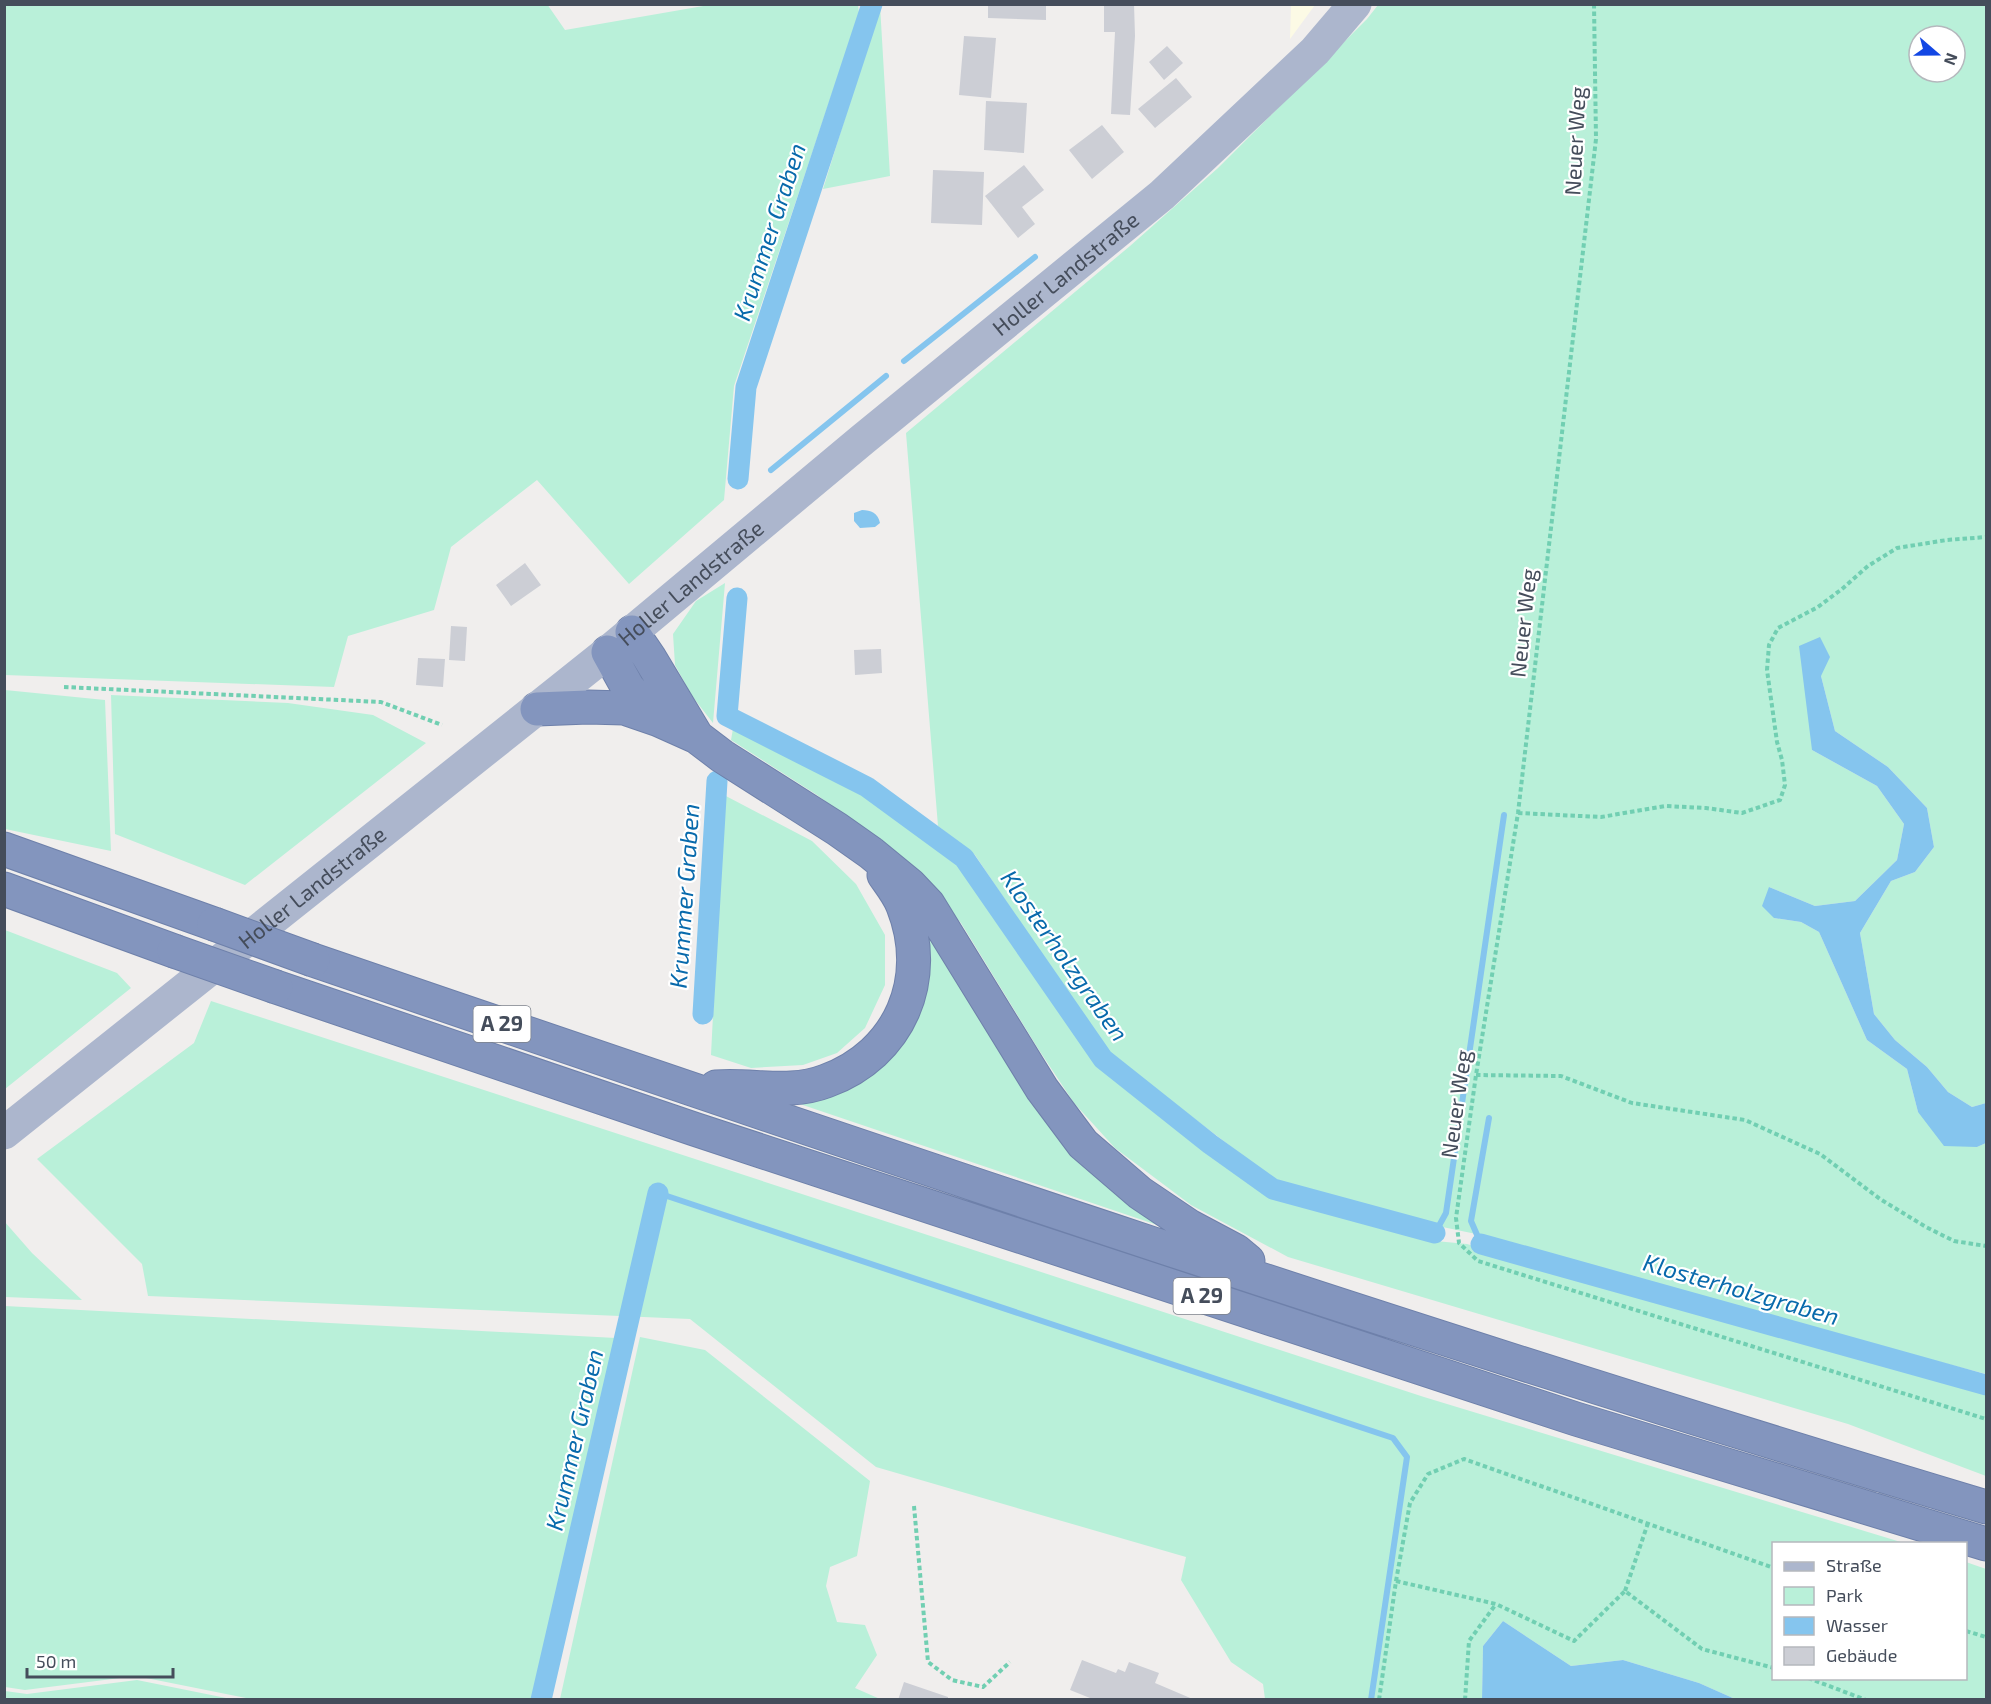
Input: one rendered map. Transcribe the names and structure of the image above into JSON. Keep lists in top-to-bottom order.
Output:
{
  "streets": {
    "highway": ["A 29"],
    "main road": ["Holler Landstraße"],
    "path": ["Neuer Weg"]
  },
  "water": ["Krummer Graben", "Klosterholzgraben"],
  "legend": [
    "Straße",
    "Park",
    "Wasser",
    "Gebäude"
  ],
  "scale_bar": "50 m",
  "north": "right"
}
